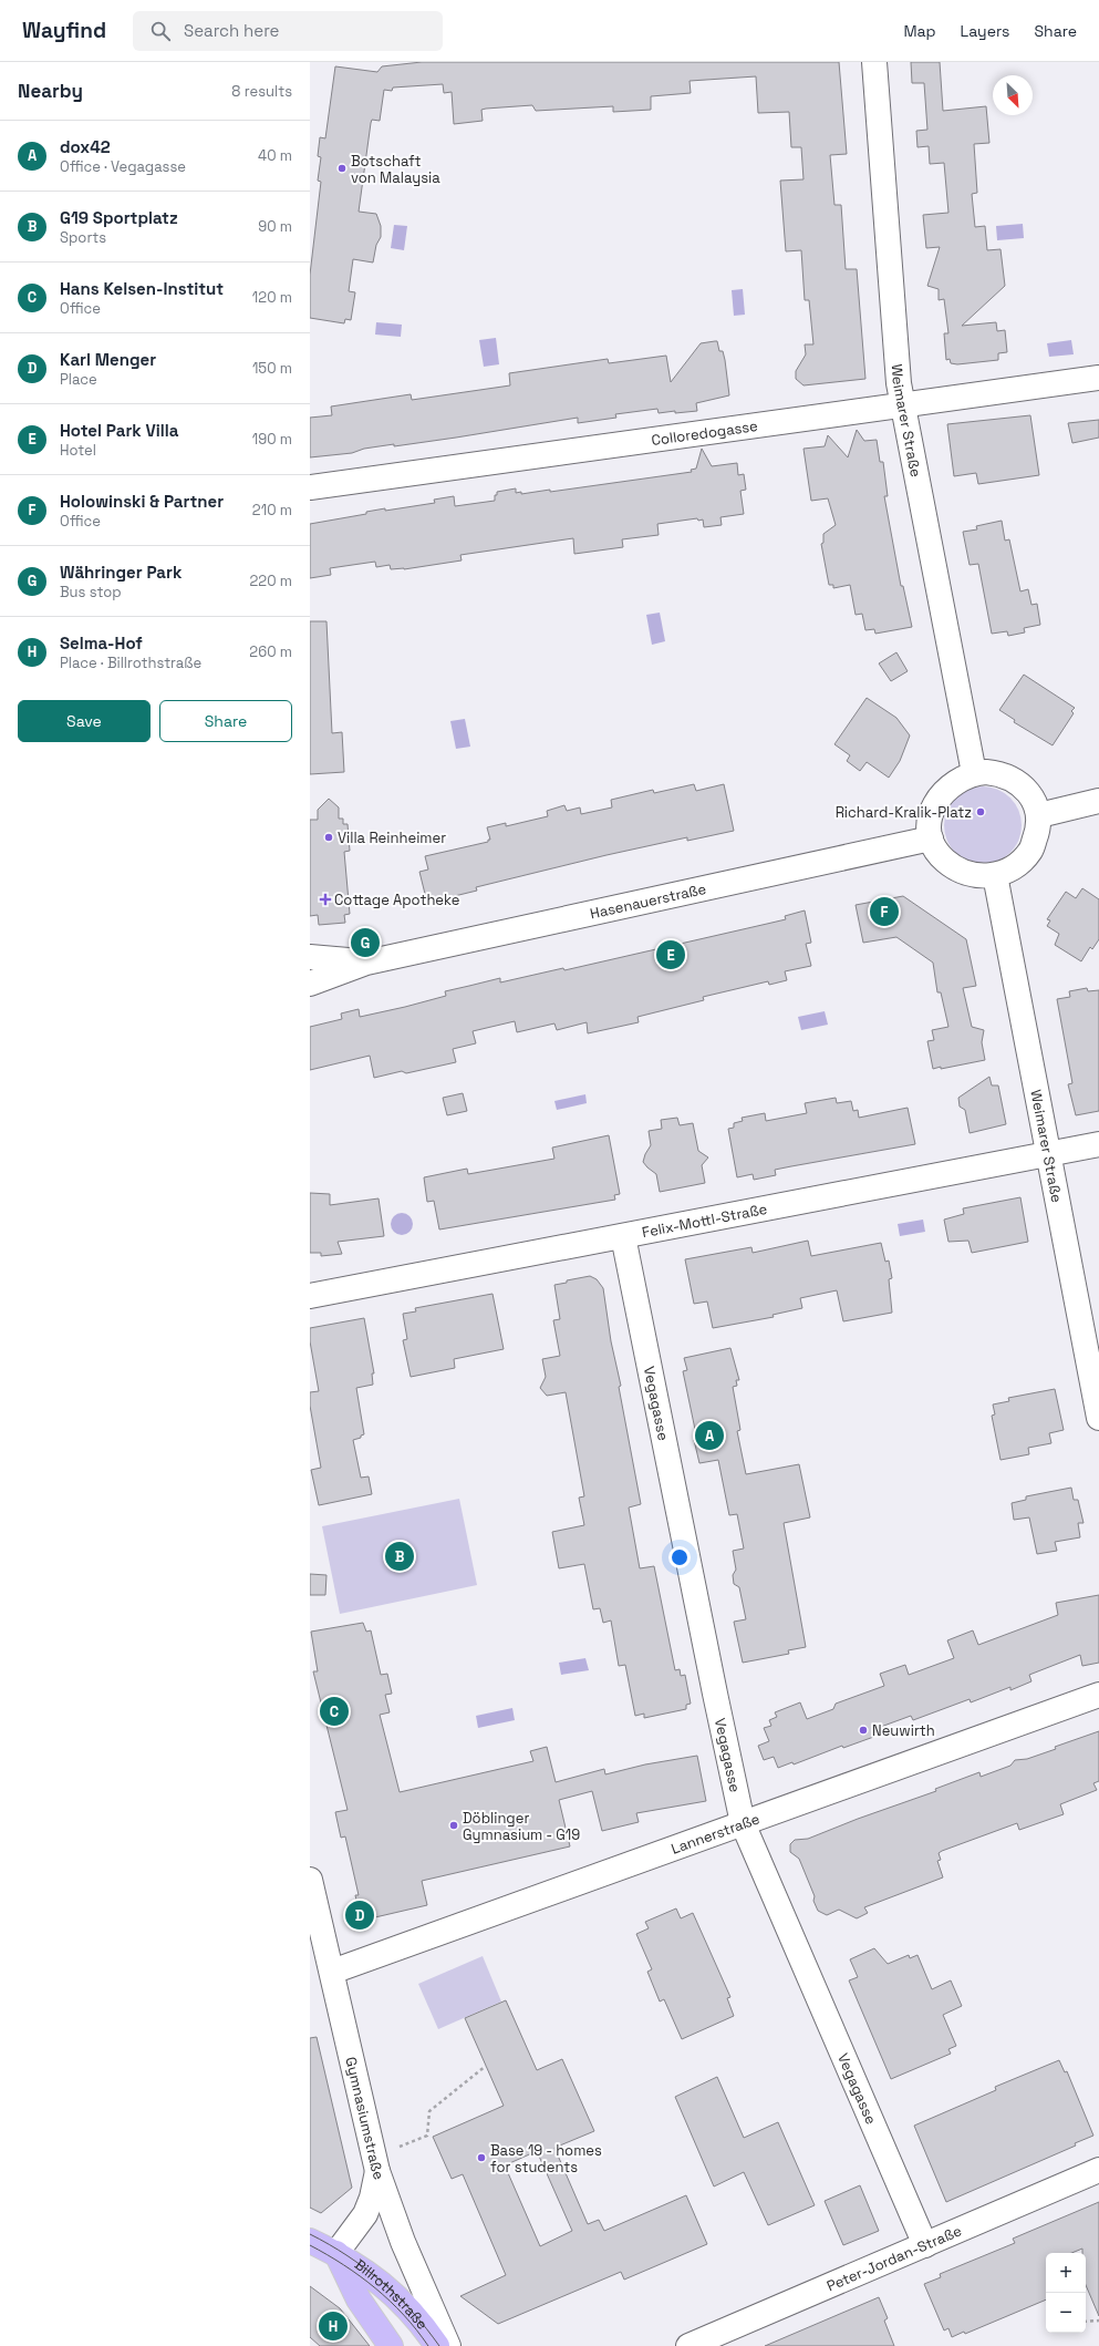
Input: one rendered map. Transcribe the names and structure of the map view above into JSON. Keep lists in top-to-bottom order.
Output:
{
  "streets": {
    "main road": ["Billrothstraße"],
    "street": [
      "Weimarer Straße",
      "Colloredogasse",
      "Hasenauerstraße",
      "Felix-Mottl-Straße",
      "Vegagasse",
      "Lannerstraße",
      "Gymnasiumstraße",
      "Peter-Jordan-Straße"
    ]
  },
  "crossings": [
    ["Weimarer Straße", "Colloredogasse"],
    ["Weimarer Straße", "Hasenauerstraße"],
    ["Weimarer Straße", "Felix-Mottl-Straße"],
    ["Felix-Mottl-Straße", "Vegagasse"],
    ["Vegagasse", "Lannerstraße"],
    ["Vegagasse", "Peter-Jordan-Straße"],
    ["Lannerstraße", "Gymnasiumstraße"],
    ["Gymnasiumstraße", "Billrothstraße"]
  ],
  "places": {
    "other": [
      "Botschaft von Malaysia",
      "Richard-Kralik-Platz",
      "Villa Reinheimer",
      "Neuwirth",
      "Döblinger Gymnasium - G19",
      "Base 19 - homes for students"
    ],
    "health": ["Cottage Apotheke"]
  },
  "north": "bottom right",
  "page": {
    "header": "Wayfind",
    "search": "Search here",
    "nav": ["Map", "Layers", "Share"],
    "heading": ["Nearby", "8 results"],
    "list": [
      {
        "mark": "A",
        "name": "dox42",
        "note": "Office · Vegagasse",
        "value": "40 m"
      },
      {
        "mark": "B",
        "name": "G19 Sportplatz",
        "note": "Sports",
        "value": "90 m"
      },
      {
        "mark": "C",
        "name": "Hans Kelsen-Institut",
        "note": "Office",
        "value": "120 m"
      },
      {
        "mark": "D",
        "name": "Karl Menger",
        "note": "Place",
        "value": "150 m"
      },
      {
        "mark": "E",
        "name": "Hotel Park Villa",
        "note": "Hotel",
        "value": "190 m"
      },
      {
        "mark": "F",
        "name": "Holowinski & Partner",
        "note": "Office",
        "value": "210 m"
      },
      {
        "mark": "G",
        "name": "Währinger Park",
        "note": "Bus stop",
        "value": "220 m"
      },
      {
        "mark": "H",
        "name": "Selma-Hof",
        "note": "Place · Billrothstraße",
        "value": "260 m"
      }
    ],
    "buttons": ["Save", "Share"],
    "pins": [
      "F",
      "G",
      "E",
      "A",
      "B",
      "C",
      "D",
      "H"
    ],
    "map_buttons": ["+", "−"]
  }
}
